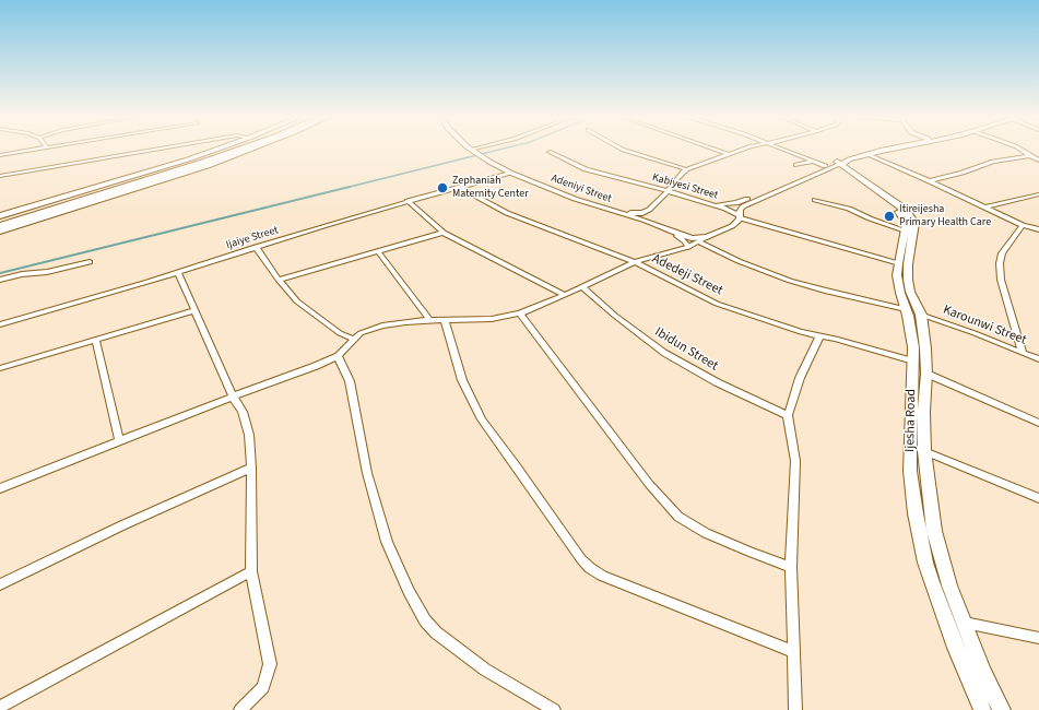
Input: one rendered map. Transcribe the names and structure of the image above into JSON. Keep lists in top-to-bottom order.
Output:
{
  "streets": {
    "main road": ["Ijesha Road"],
    "street": [
      "Kabiyesi Street",
      "Adeniyi Street",
      "Ijaiye Street",
      "Adedeji Street",
      "Karounwi Street",
      "Ibidun Street"
    ]
  },
  "crossings": [
    ["Adeniyi Street", "Ijaiye Street"],
    ["Ijaiye Street", "Adedeji Street"],
    ["Adedeji Street", "Ijesha Road"],
    ["Karounwi Street", "Ijesha Road"]
  ],
  "places": ["Zephaniah Maternity Center", "Itireijesha Primary Health Care"]
}
